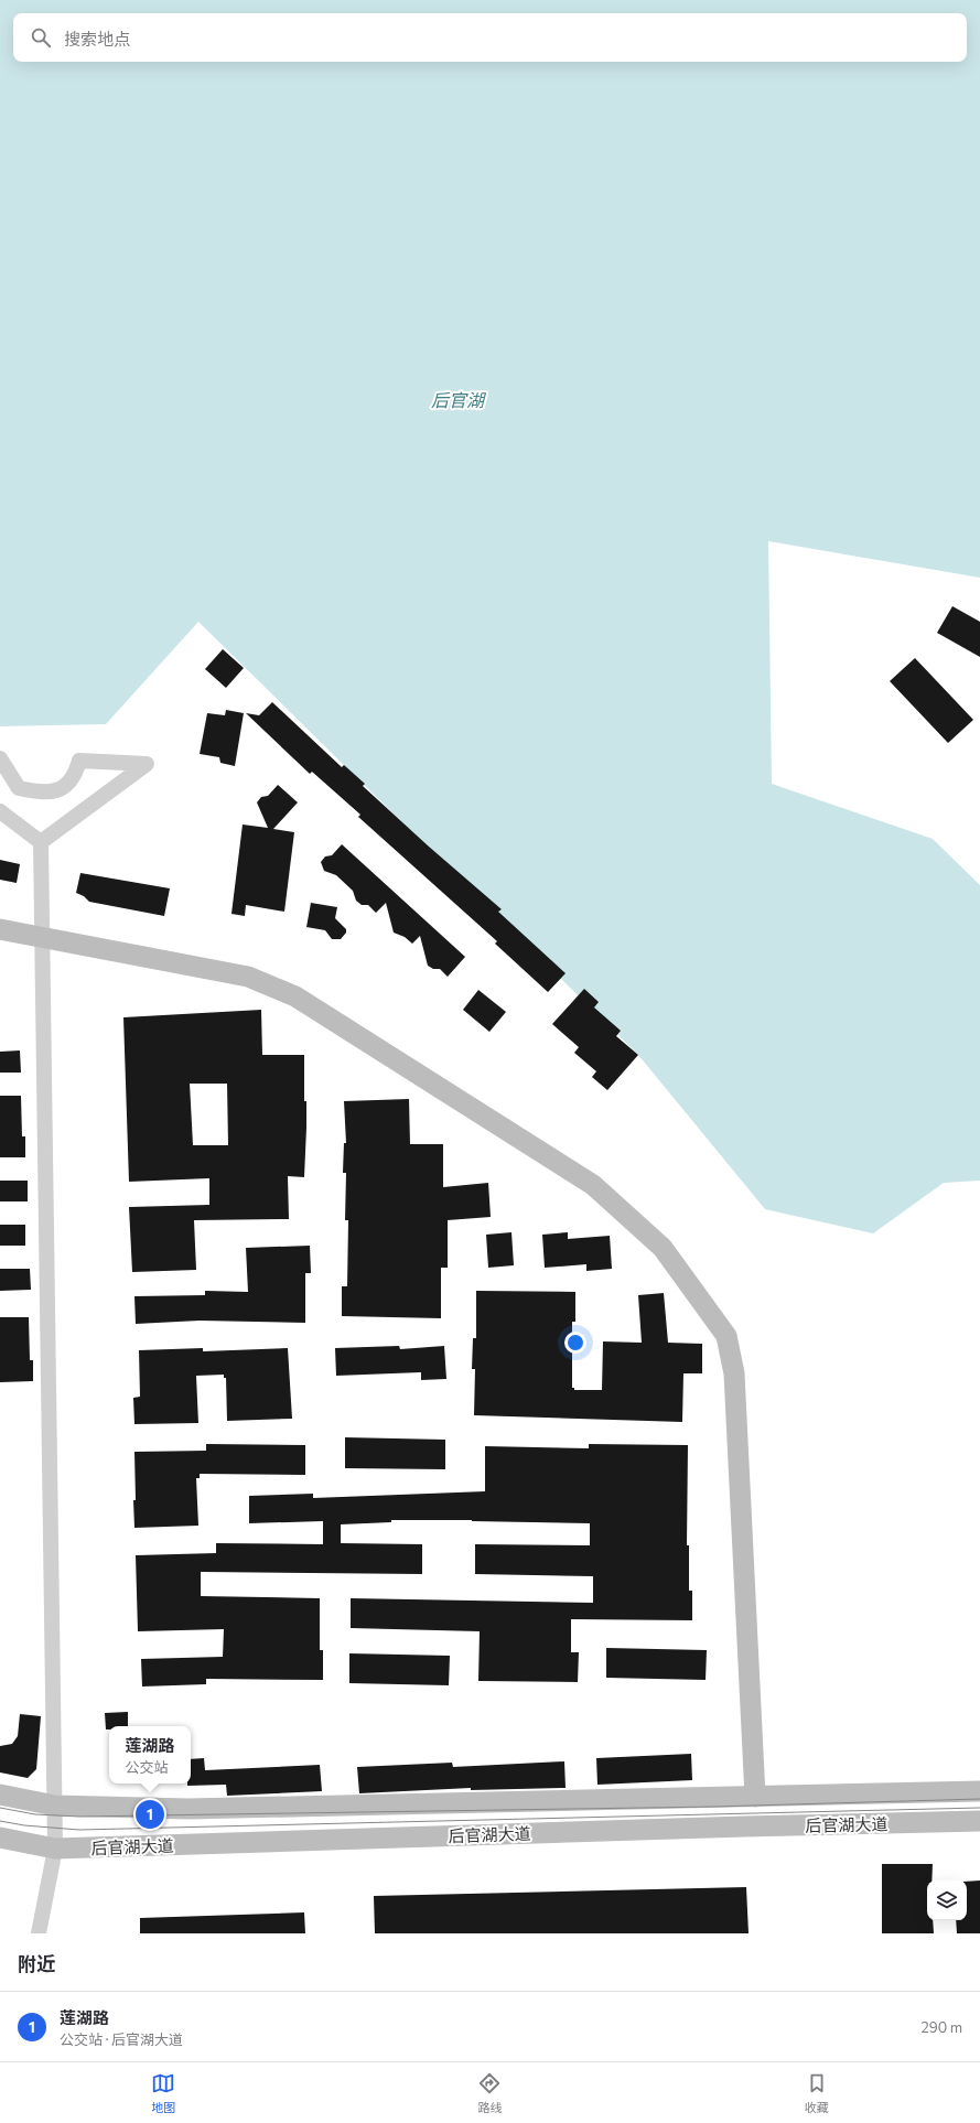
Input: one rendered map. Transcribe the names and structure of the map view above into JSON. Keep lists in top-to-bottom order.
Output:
{
  "streets": {
    "main road": ["后官湖大道"]
  },
  "water": ["后官湖"],
  "page": {
    "search": "搜索地点",
    "popup": ["莲湖路", "公交站"],
    "pins": "1",
    "heading": "附近",
    "list": [
      {
        "mark": "1",
        "name": "莲湖路",
        "note": "公交站 · 后官湖大道",
        "value": "290 m"
      }
    ],
    "nav": ["地图", "路线", "收藏"]
  }
}
